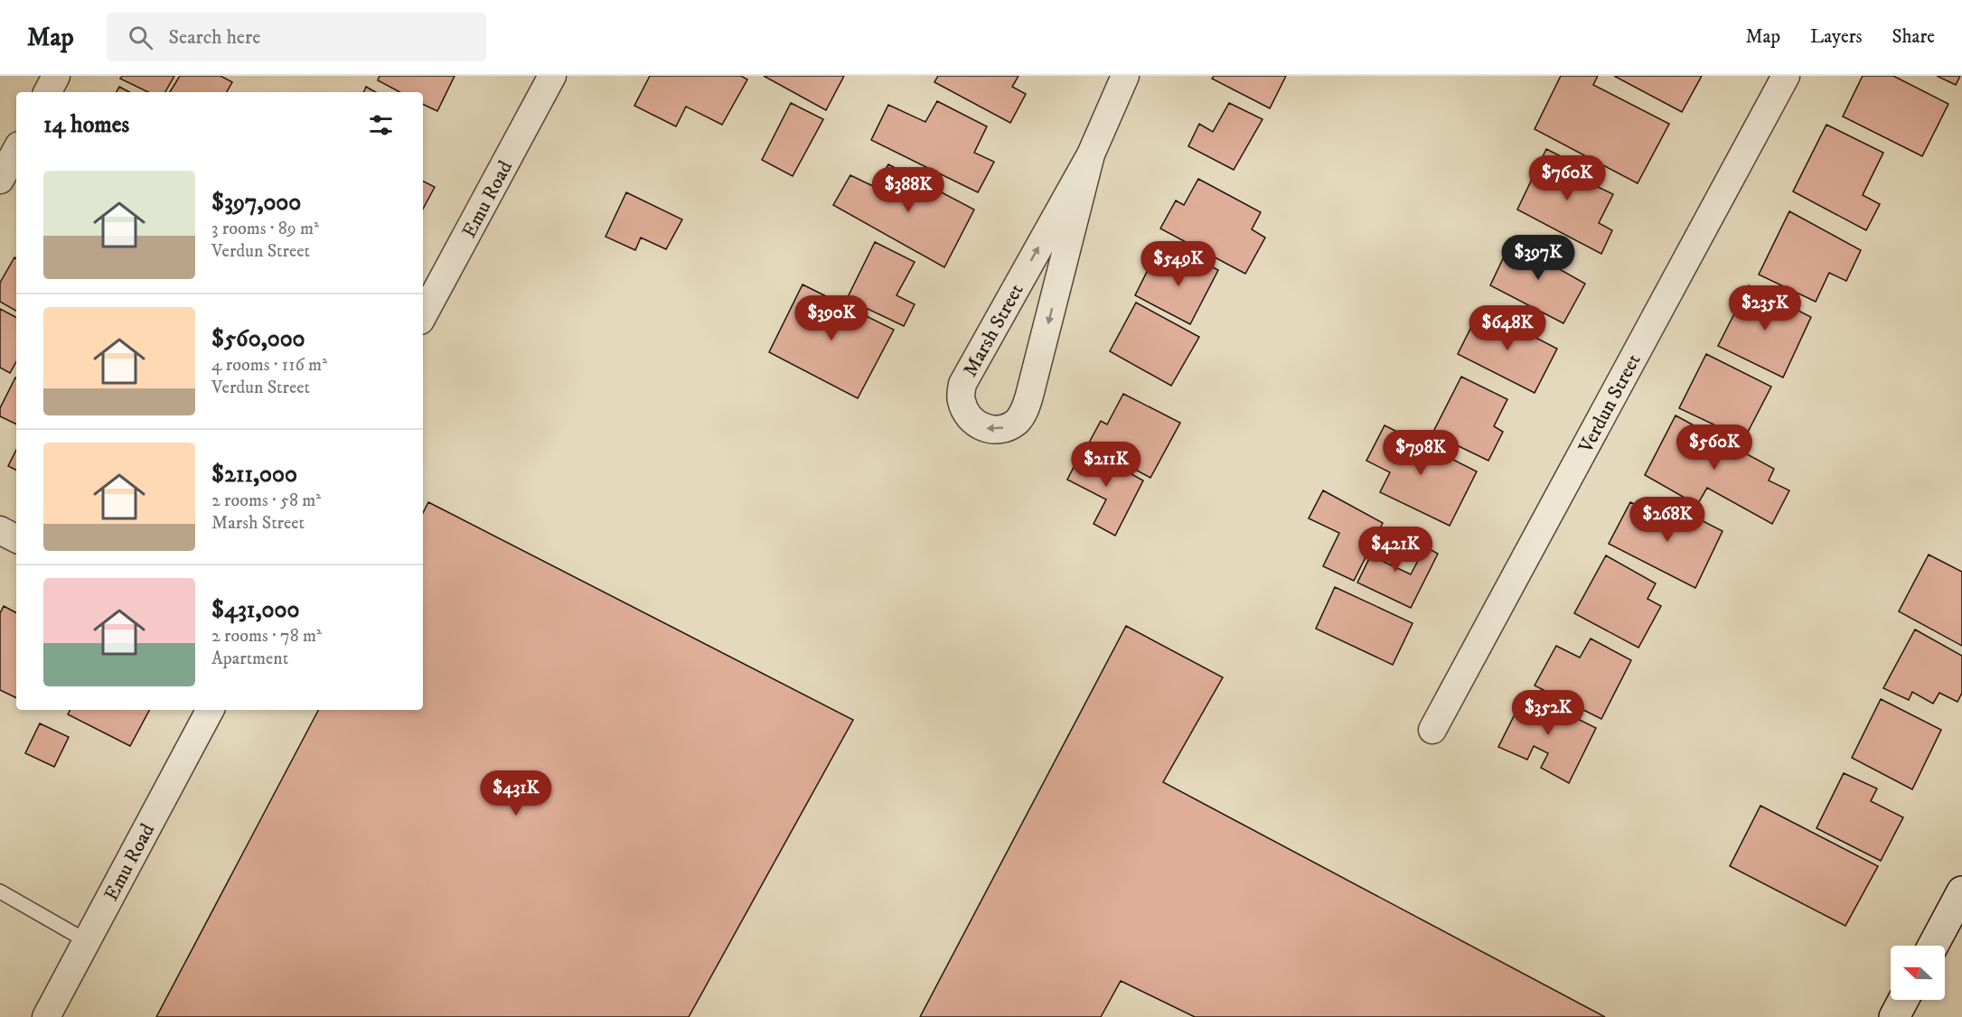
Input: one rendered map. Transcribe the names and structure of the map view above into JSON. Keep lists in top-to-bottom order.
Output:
{
  "streets": {
    "street": ["Emu Road", "Marsh Street", "Verdun Street"]
  },
  "north": "left",
  "page": {
    "header": "Map",
    "search": "Search here",
    "nav": ["Map", "Layers", "Share"],
    "heading": "14 homes",
    "price": [
      "$760K",
      "$388K",
      "$397K",
      "$549K",
      "$235K",
      "$390K",
      "$648K",
      "$560K",
      "$798K",
      "$211K",
      "$268K",
      "$421K",
      "$352K",
      "$431K"
    ],
    "list": [
      {
        "name": "$397,000",
        "note": "3 rooms · 89 m² · Verdun Street"
      },
      {
        "name": "$560,000",
        "note": "4 rooms · 116 m² · Verdun Street"
      },
      {
        "name": "$211,000",
        "note": "2 rooms · 58 m² · Marsh Street"
      },
      {
        "name": "$431,000",
        "note": "2 rooms · 78 m² · Apartment"
      }
    ]
  }
}
